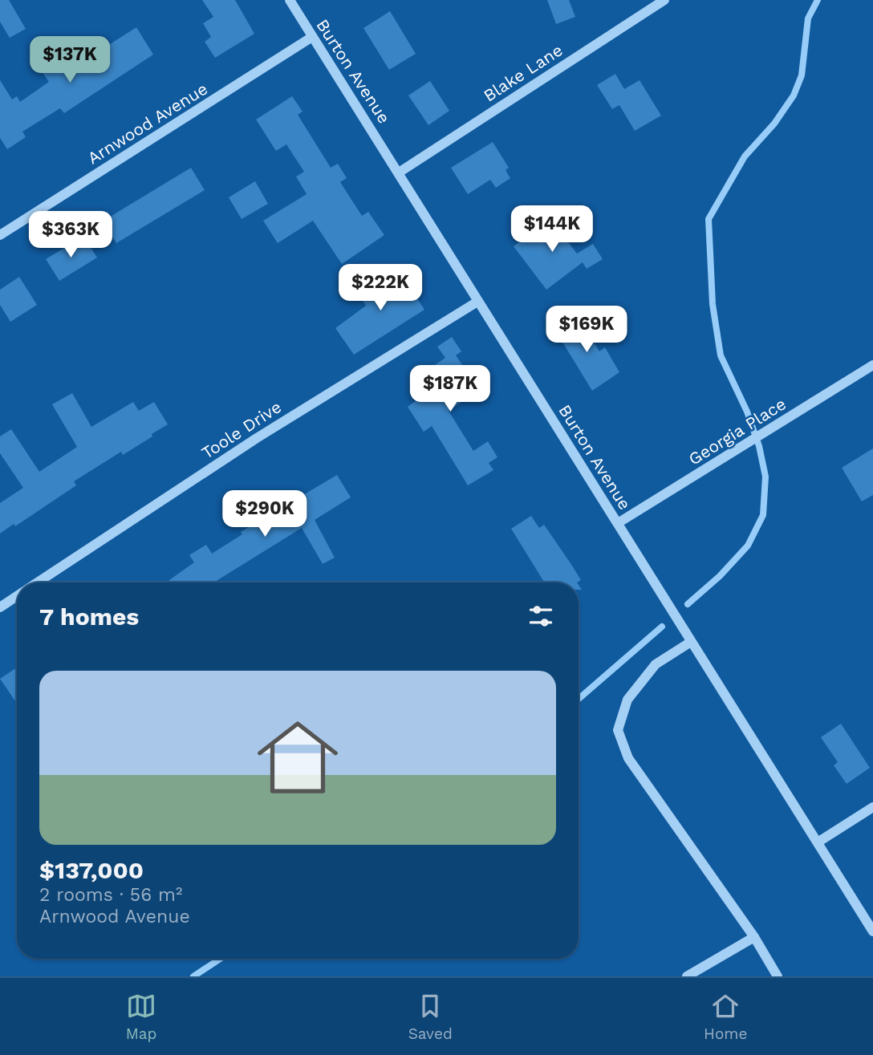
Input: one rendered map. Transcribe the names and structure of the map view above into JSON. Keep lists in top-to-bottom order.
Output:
{
  "streets": {
    "street": [
      "Burton Avenue",
      "Blake Lane",
      "Arnwood Avenue",
      "Toole Drive",
      "Georgia Place"
    ]
  },
  "crossings": [
    ["Burton Avenue", "Blake Lane"],
    ["Burton Avenue", "Arnwood Avenue"],
    ["Burton Avenue", "Toole Drive"],
    ["Burton Avenue", "Georgia Place"]
  ],
  "page": {
    "price": [
      "$137K",
      "$144K",
      "$363K",
      "$222K",
      "$169K",
      "$187K",
      "$290K"
    ],
    "heading": "7 homes",
    "list": [
      {
        "name": "$137,000",
        "note": "2 rooms · 56 m² · Arnwood Avenue"
      }
    ],
    "tabs": ["Map", "Saved", "Home"]
  }
}
